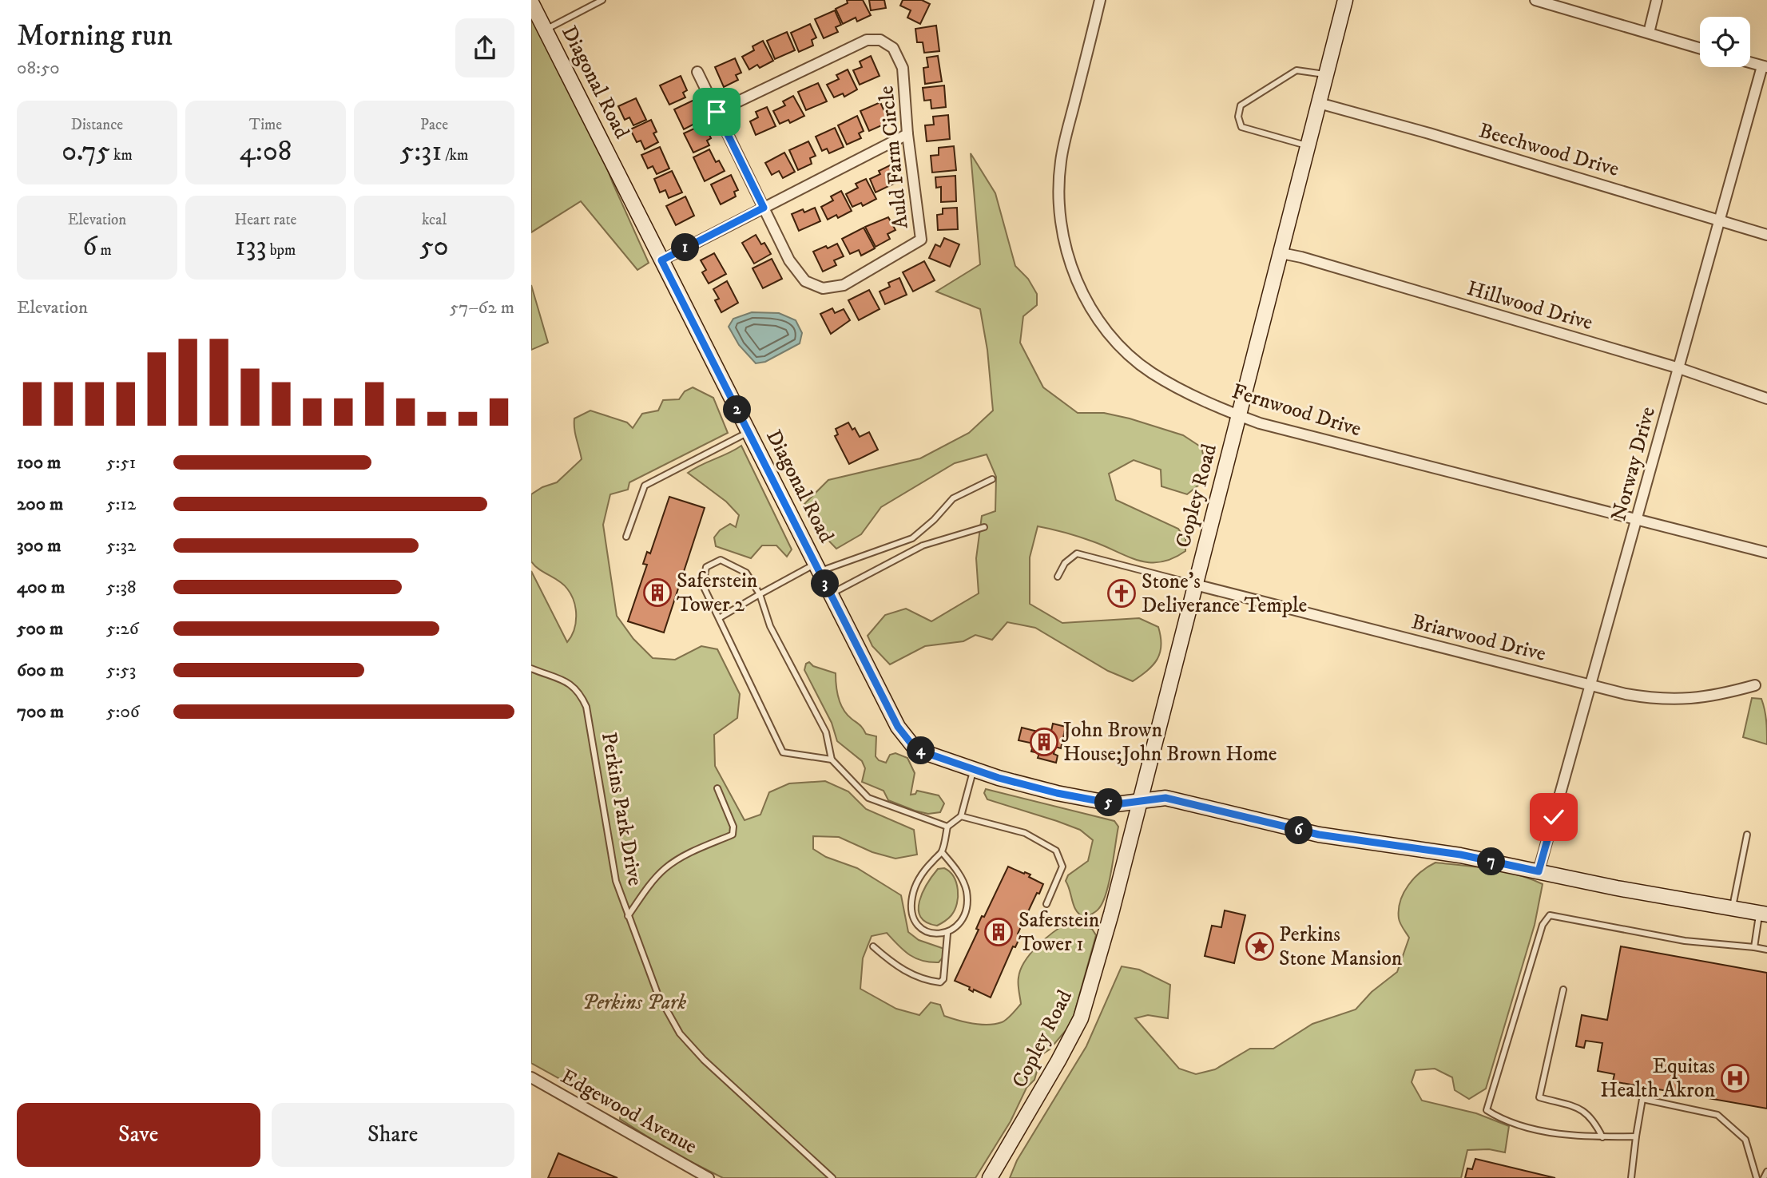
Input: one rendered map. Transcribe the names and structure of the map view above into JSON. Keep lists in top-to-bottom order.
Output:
{
  "streets": {
    "street": [
      "Diagonal Road",
      "Beechwood Drive",
      "Auld Farm Circle",
      "Hillwood Drive",
      "Fernwood Drive",
      "Norway Drive",
      "Copley Road",
      "Briarwood Drive",
      "Edgewood Avenue"
    ],
    "lane": ["Perkins Park Drive"]
  },
  "crossings": [
    ["Diagonal Road", "Norway Drive"],
    ["Diagonal Road", "Copley Road"],
    ["Beechwood Drive", "Norway Drive"],
    ["Beechwood Drive", "Copley Road"],
    ["Hillwood Drive", "Norway Drive"],
    ["Hillwood Drive", "Copley Road"],
    ["Fernwood Drive", "Norway Drive"],
    ["Fernwood Drive", "Copley Road"],
    ["Norway Drive", "Briarwood Drive"],
    ["Copley Road", "Briarwood Drive"]
  ],
  "parks": ["Perkins Park"],
  "places": {
    "building": ["Saferstein Tower 2", "John Brown House;John Brown Home", "Saferstein Tower 1"],
    "church": ["Stone's Deliverance Temple"],
    "place": ["Perkins Stone Mansion"],
    "hospital": ["Equitas Health Akron"]
  },
  "page": {
    "heading": ["Morning run", "08:50"],
    "stats": [
      ["Distance", "0.75 km"],
      ["Time", "4:08"],
      ["Pace", "5:31 /km"],
      ["Elevation", "6 m"],
      ["Heart rate", "133 bpm"],
      ["kcal", "50"]
    ],
    "pins": [
      "1",
      "2",
      "3",
      "4",
      "5",
      "6",
      "7"
    ],
    "chart": ["Elevation", "57–62 m"],
    "list": [
      {
        "name": "100 m",
        "note": "5:51"
      },
      {
        "name": "200 m",
        "note": "5:12"
      },
      {
        "name": "300 m",
        "note": "5:32"
      },
      {
        "name": "400 m",
        "note": "5:38"
      },
      {
        "name": "500 m",
        "note": "5:26"
      },
      {
        "name": "600 m",
        "note": "5:53"
      },
      {
        "name": "700 m",
        "note": "5:06"
      }
    ],
    "buttons": ["Save", "Share"]
  }
}
